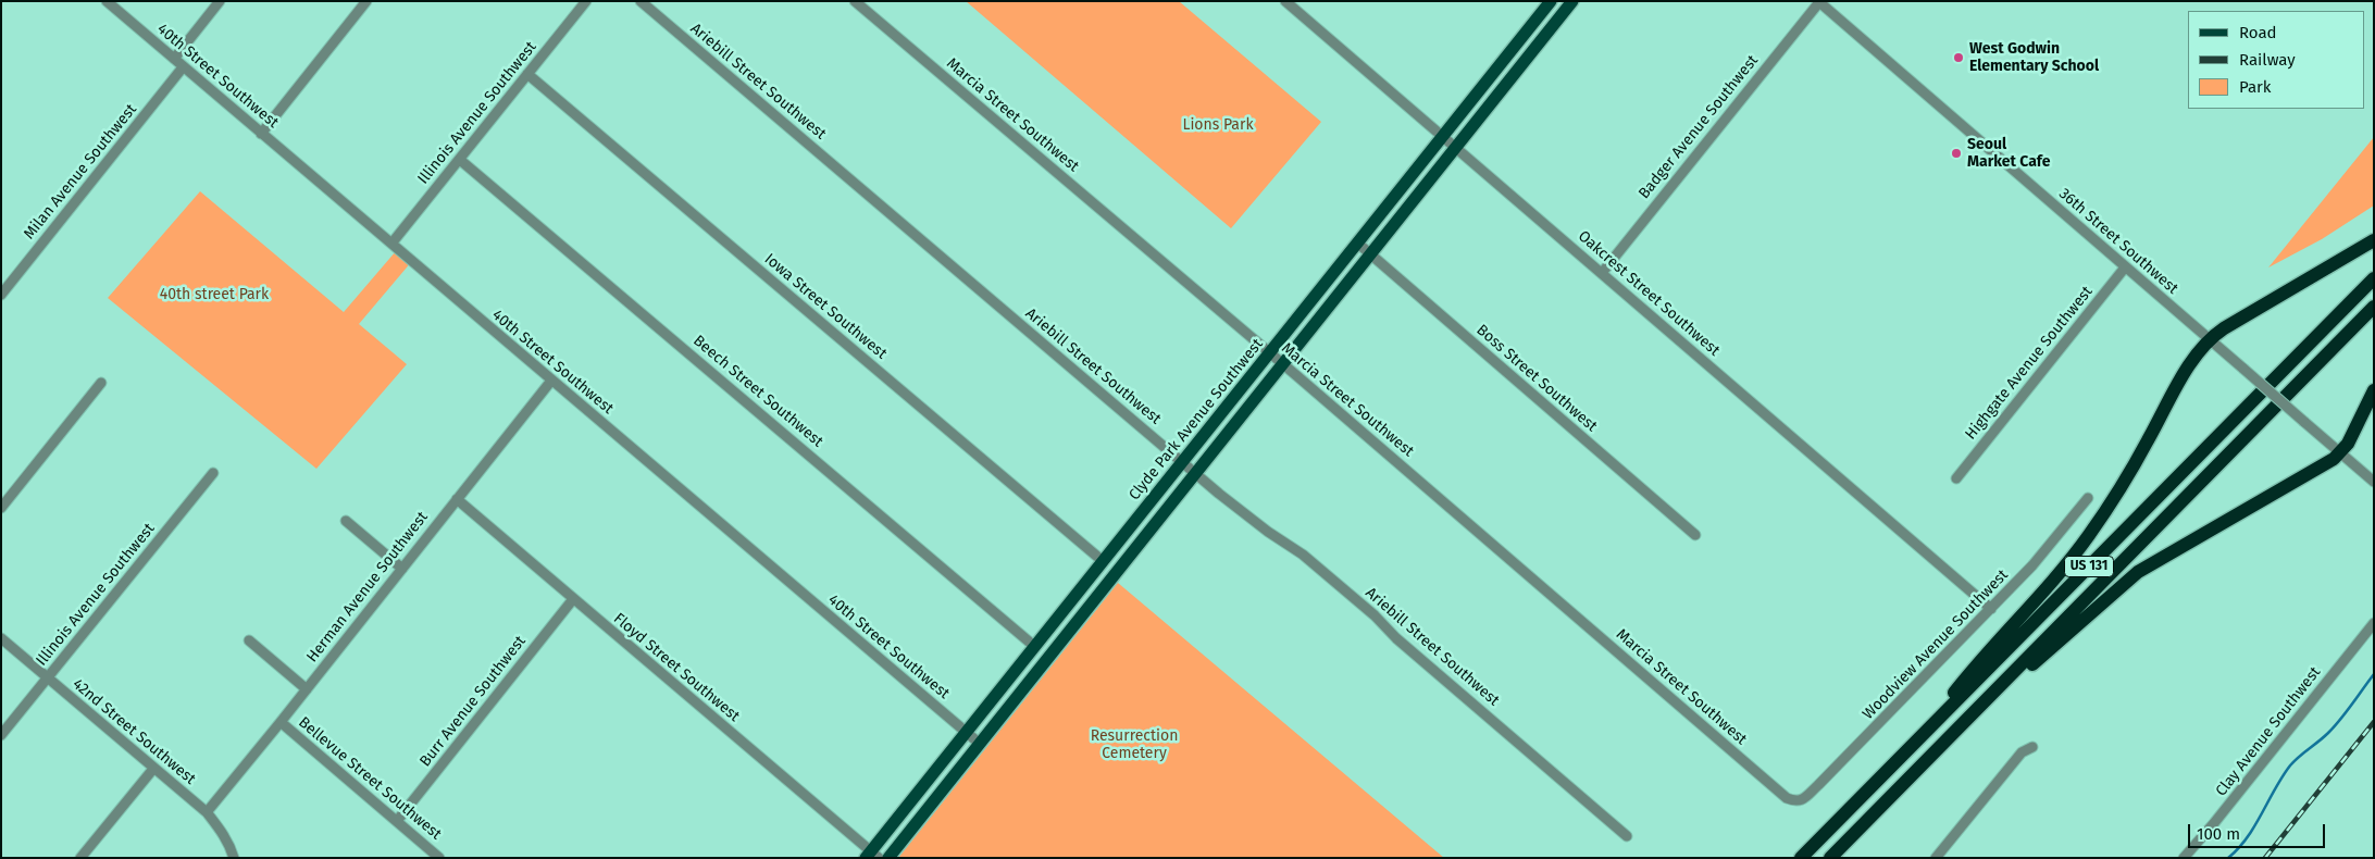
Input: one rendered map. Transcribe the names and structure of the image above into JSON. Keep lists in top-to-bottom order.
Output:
{
  "streets": {
    "highway": ["US 131"],
    "main road": ["Clyde Park Avenue Southwest"],
    "street": [
      "40th Street Southwest",
      "Ariebill Street Southwest",
      "Illinois Avenue Southwest",
      "Marcia Street Southwest",
      "Badger Avenue Southwest",
      "Milan Avenue Southwest",
      "36th Street Southwest",
      "Oakcrest Street Southwest",
      "Iowa Street Southwest",
      "Highgate Avenue Southwest",
      "Boss Street Southwest",
      "Beech Street Southwest",
      "Herman Avenue Southwest",
      "Woodview Avenue Southwest",
      "Floyd Street Southwest",
      "Burr Avenue Southwest",
      "42nd Street Southwest",
      "Clay Avenue Southwest",
      "Bellevue Street Southwest"
    ]
  },
  "crossings": [
    ["40th Street Southwest", "Illinois Avenue Southwest"],
    ["40th Street Southwest", "Milan Avenue Southwest"],
    ["40th Street Southwest", "Clyde Park Avenue Southwest"],
    ["40th Street Southwest", "Herman Avenue Southwest"],
    ["Ariebill Street Southwest", "Clyde Park Avenue Southwest"],
    ["Illinois Avenue Southwest", "Iowa Street Southwest"],
    ["Illinois Avenue Southwest", "Beech Street Southwest"],
    ["Illinois Avenue Southwest", "42nd Street Southwest"],
    ["Marcia Street Southwest", "Clyde Park Avenue Southwest"],
    ["Marcia Street Southwest", "Woodview Avenue Southwest"],
    ["Badger Avenue Southwest", "36th Street Southwest"],
    ["Badger Avenue Southwest", "Oakcrest Street Southwest"],
    ["36th Street Southwest", "Highgate Avenue Southwest"],
    ["Oakcrest Street Southwest", "Clyde Park Avenue Southwest"],
    ["Oakcrest Street Southwest", "Woodview Avenue Southwest"],
    ["Iowa Street Southwest", "Clyde Park Avenue Southwest"],
    ["Boss Street Southwest", "Clyde Park Avenue Southwest"],
    ["Beech Street Southwest", "Clyde Park Avenue Southwest"],
    ["Clyde Park Avenue Southwest", "Floyd Street Southwest"],
    ["Herman Avenue Southwest", "Floyd Street Southwest"],
    ["Herman Avenue Southwest", "42nd Street Southwest"],
    ["Herman Avenue Southwest", "Bellevue Street Southwest"],
    ["Floyd Street Southwest", "Burr Avenue Southwest"],
    ["Burr Avenue Southwest", "Bellevue Street Southwest"]
  ],
  "parks": ["Lions Park", "40th street Park", "Resurrection Cemetery"],
  "places": ["West Godwin Elementary School", "Seoul Market Cafe"],
  "legend": ["Road", "Railway", "Park"],
  "scale_bar": "100 m"
}
